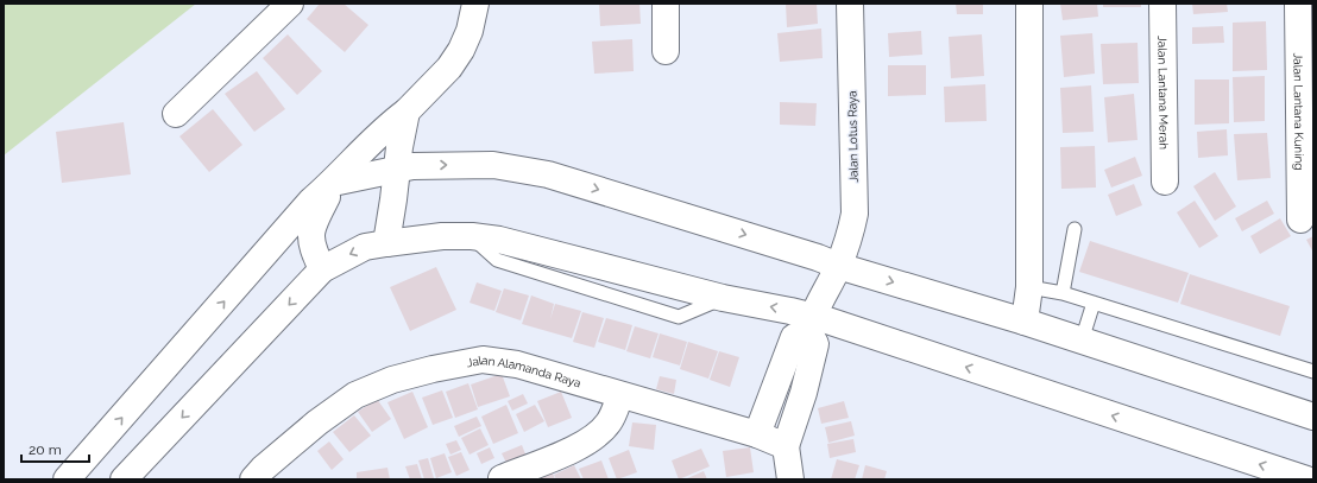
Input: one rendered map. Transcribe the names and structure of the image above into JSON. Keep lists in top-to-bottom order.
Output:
{
  "streets": {
    "street": [
      "Jalan Lantana Merah",
      "Jalan Lantana Kuning",
      "Jalan Lotus Raya",
      "Jalan Alamanda Raya"
    ]
  },
  "scale_bar": "20 m"
}
